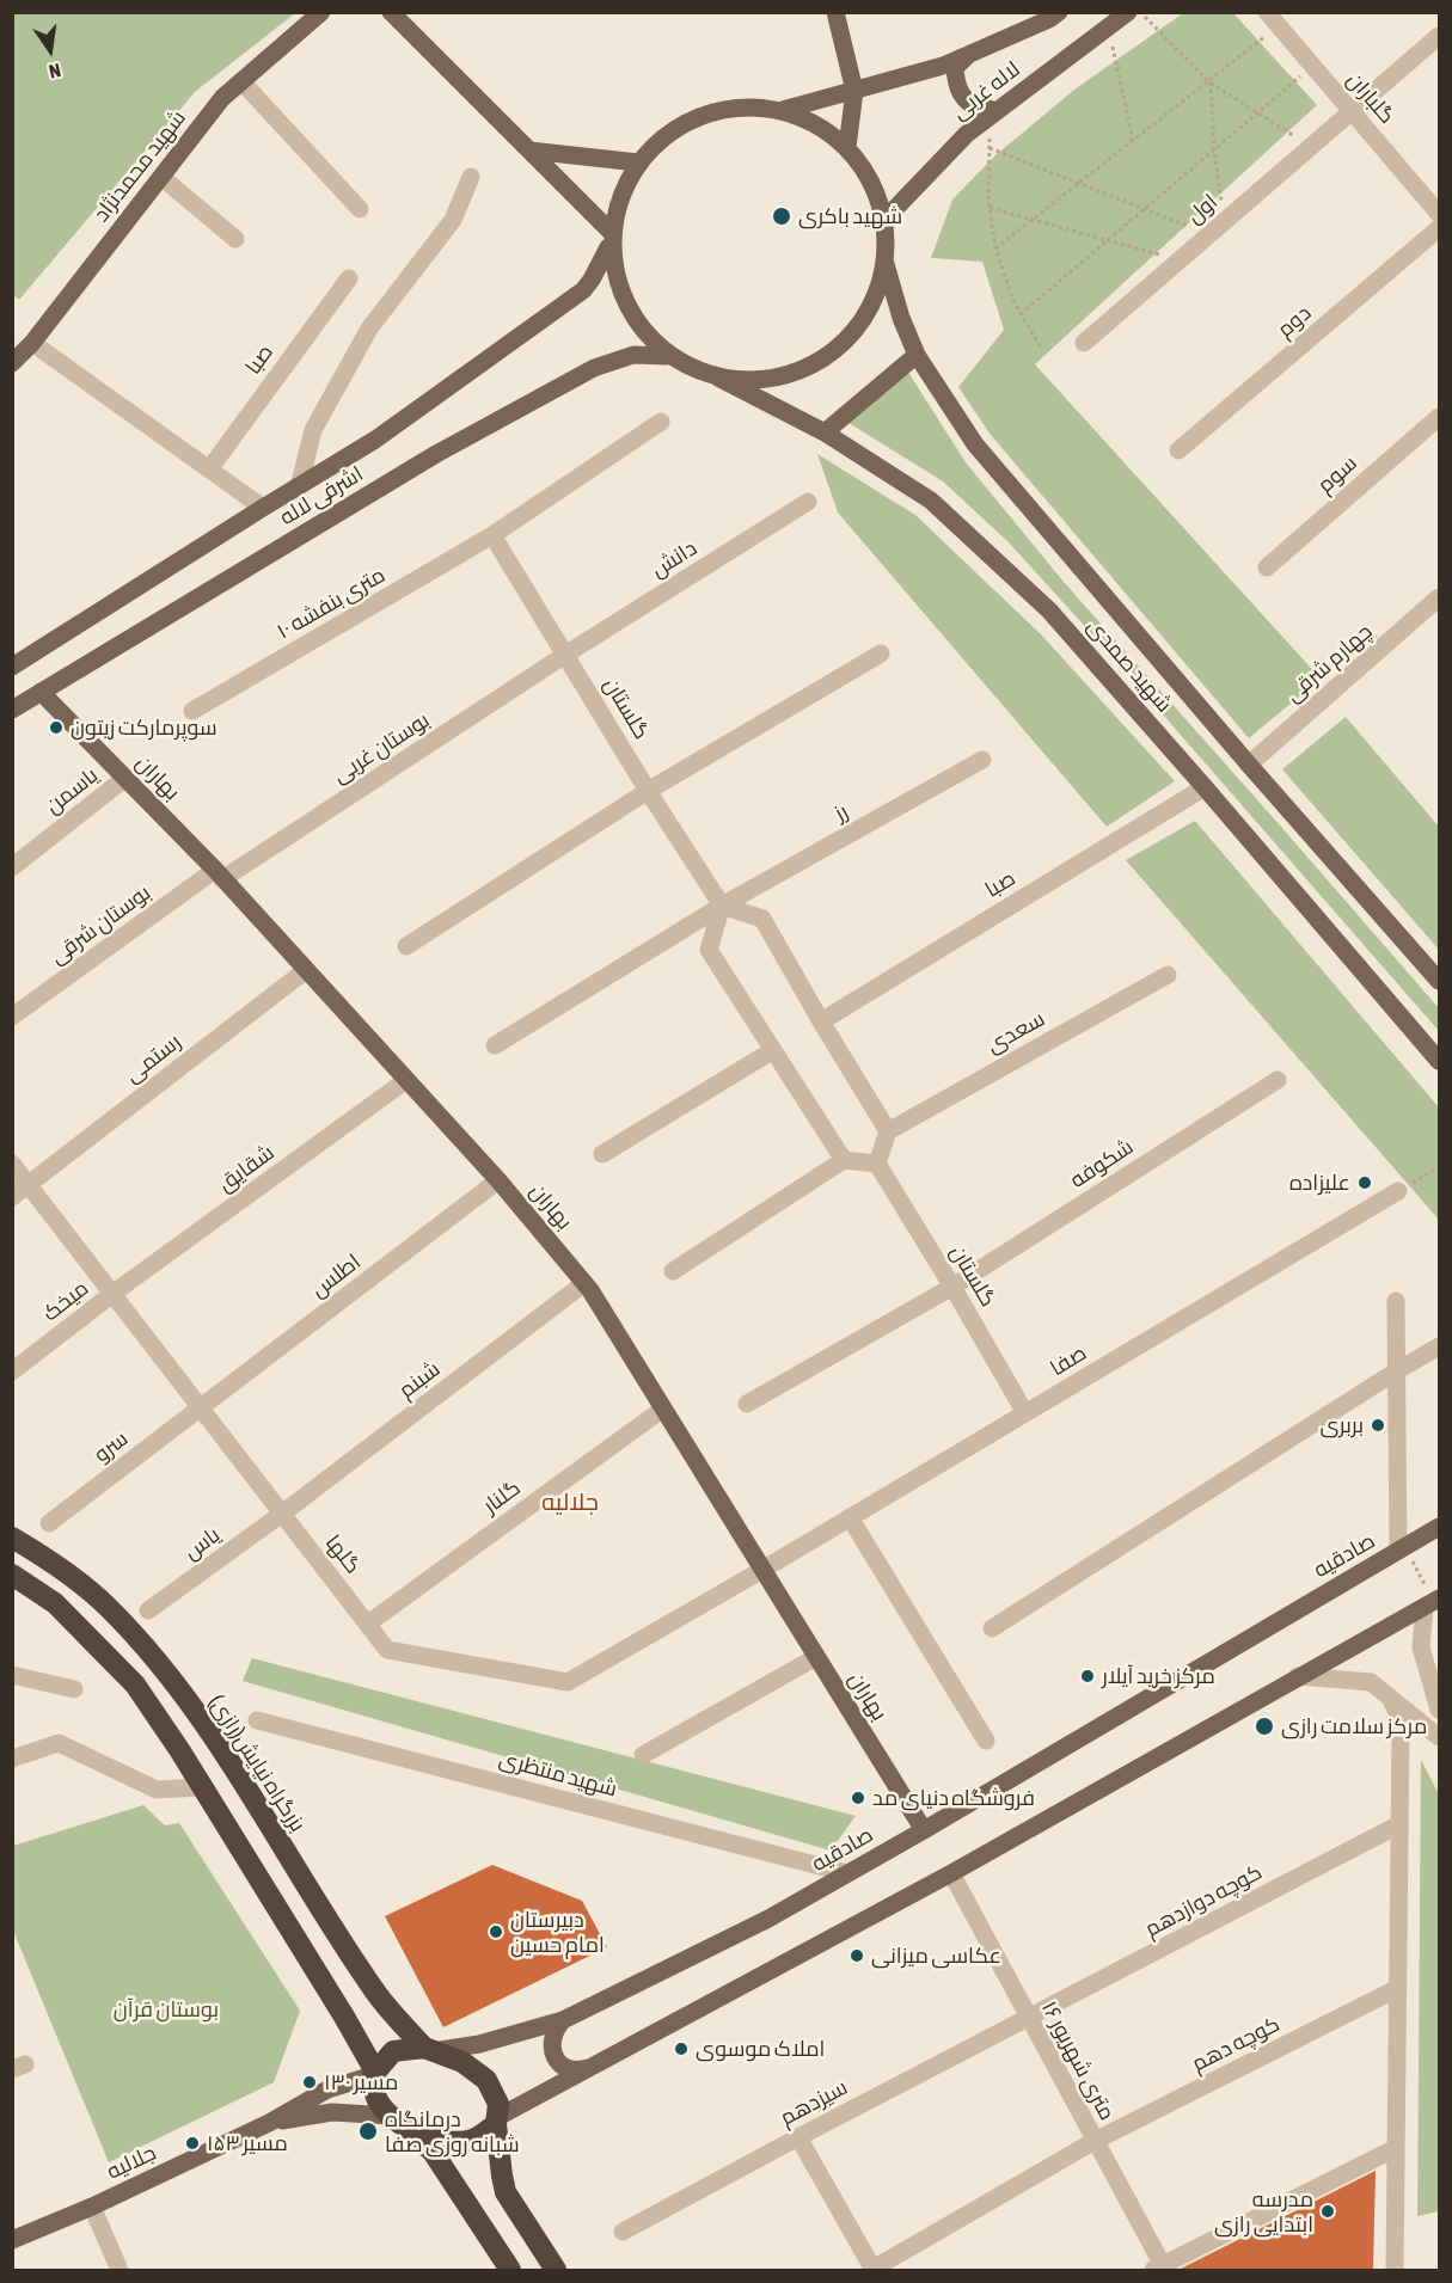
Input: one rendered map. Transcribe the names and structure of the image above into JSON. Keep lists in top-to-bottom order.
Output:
{
  "streets": {
    "highway": ["بزرگراه نیایش(رازی)"],
    "main road": [
      "لاله غربی",
      "شهید محمدنژاد",
      "اشرفی لاله",
      "شهید صمدی",
      "بهاران",
      "صادقیه",
      "جلالیه"
    ],
    "street": [
      "گلباران",
      "اول",
      "دوم",
      "صبا",
      "سوم",
      "دانش",
      "۱۰ متری بنفشه",
      "چهارم شرقی",
      "گلستان",
      "بوستان غربی",
      "یاسمن",
      "رز",
      "بوستان شرقی",
      "سعدی",
      "رستمی",
      "شکوفه",
      "شقایق",
      "اطلس",
      "میخک",
      "صفا",
      "شبنم",
      "سرو",
      "گلنار",
      "یاس",
      "گلها",
      "شهید منتظری",
      "کوچه دوازدهم",
      "کوچه دهم",
      "۱۶ متری شهریور",
      "سیزدهم"
    ]
  },
  "crossings": [
    ["گلباران", "اول"],
    ["صبا", "شهید صمدی"],
    ["اشرفی لاله", "بهاران"],
    ["دانش", "گلستان"],
    ["دانش", "بوستان غربی"],
    ["۱۰ متری بنفشه", "گلستان"],
    ["چهارم شرقی", "شهید صمدی"],
    ["گلستان", "بوستان غربی"],
    ["گلستان", "رز"],
    ["گلستان", "شکوفه"],
    ["گلستان", "صفا"],
    ["بوستان غربی", "بهاران"],
    ["بوستان غربی", "بوستان شرقی"],
    ["بهاران", "یاسمن"],
    ["بهاران", "بوستان شرقی"],
    ["بهاران", "رستمی"],
    ["بهاران", "شقایق"],
    ["بهاران", "اطلس"],
    ["بهاران", "صفا"],
    ["بهاران", "شبنم"],
    ["بهاران", "گلنار"],
    ["بهاران", "گلها"],
    ["بهاران", "صادقیه"],
    ["رستمی", "گلها"],
    ["شقایق", "میخک"],
    ["شقایق", "گلها"],
    ["اطلس", "سرو"],
    ["اطلس", "گلها"],
    ["میخک", "گلها"],
    ["صفا", "گلها"],
    ["شبنم", "یاس"],
    ["شبنم", "گلها"],
    ["سرو", "گلها"],
    ["گلنار", "گلها"],
    ["یاس", "گلها"],
    ["صادقیه", "بزرگراه نیایش(رازی)"],
    ["صادقیه", "شهید منتظری"],
    ["کوچه دوازدهم", "۱۶ متری شهریور"],
    ["کوچه دوازدهم", "سیزدهم"],
    ["کوچه دهم", "۱۶ متری شهریور"],
    ["۱۶ متری شهریور", "سیزدهم"]
  ],
  "districts": ["جلالیه"],
  "parks": ["بوستان قرآن"],
  "places": [
    "شهید باکری",
    "سوپرمارکت زیتون",
    "علیزاده",
    "بربری",
    "مرکز خرید آیلار",
    "مرکز سلامت رازی",
    "فروشگاه دنیای مد",
    "دبیرستان امام حسین",
    "عکاسی میزانی",
    "املاک موسوی",
    "مسیر ۱۳۰",
    "درمانگاه شبانه روزی صفا",
    "مسیر ۱۵۳",
    "مدرسه ابتدایی رازی"
  ],
  "north": "bottom"
}
